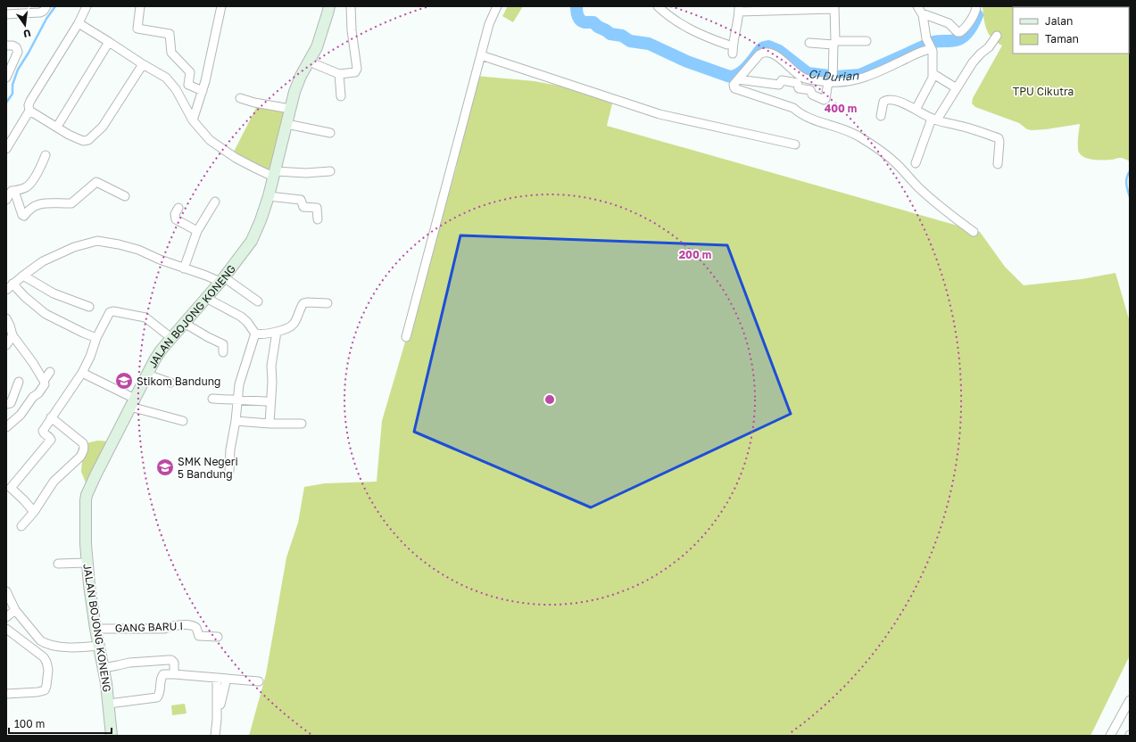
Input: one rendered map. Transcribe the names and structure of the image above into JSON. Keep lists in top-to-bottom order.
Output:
{
  "streets": {
    "street": ["JALAN BOJONG KONENG", "GANG BARU I"]
  },
  "crossings": [
    ["JALAN BOJONG KONENG", "GANG BARU I"]
  ],
  "water": ["Ci Durian"],
  "parks": ["TPU Cikutra"],
  "places": {
    "school or university": ["Stikom Bandung", "SMK Negeri 5 Bandung"]
  },
  "legend": ["Jalan", "Taman"],
  "scale_bar": "100 m",
  "north": "bottom",
  "rings": ["400 m", "200 m"]
}
